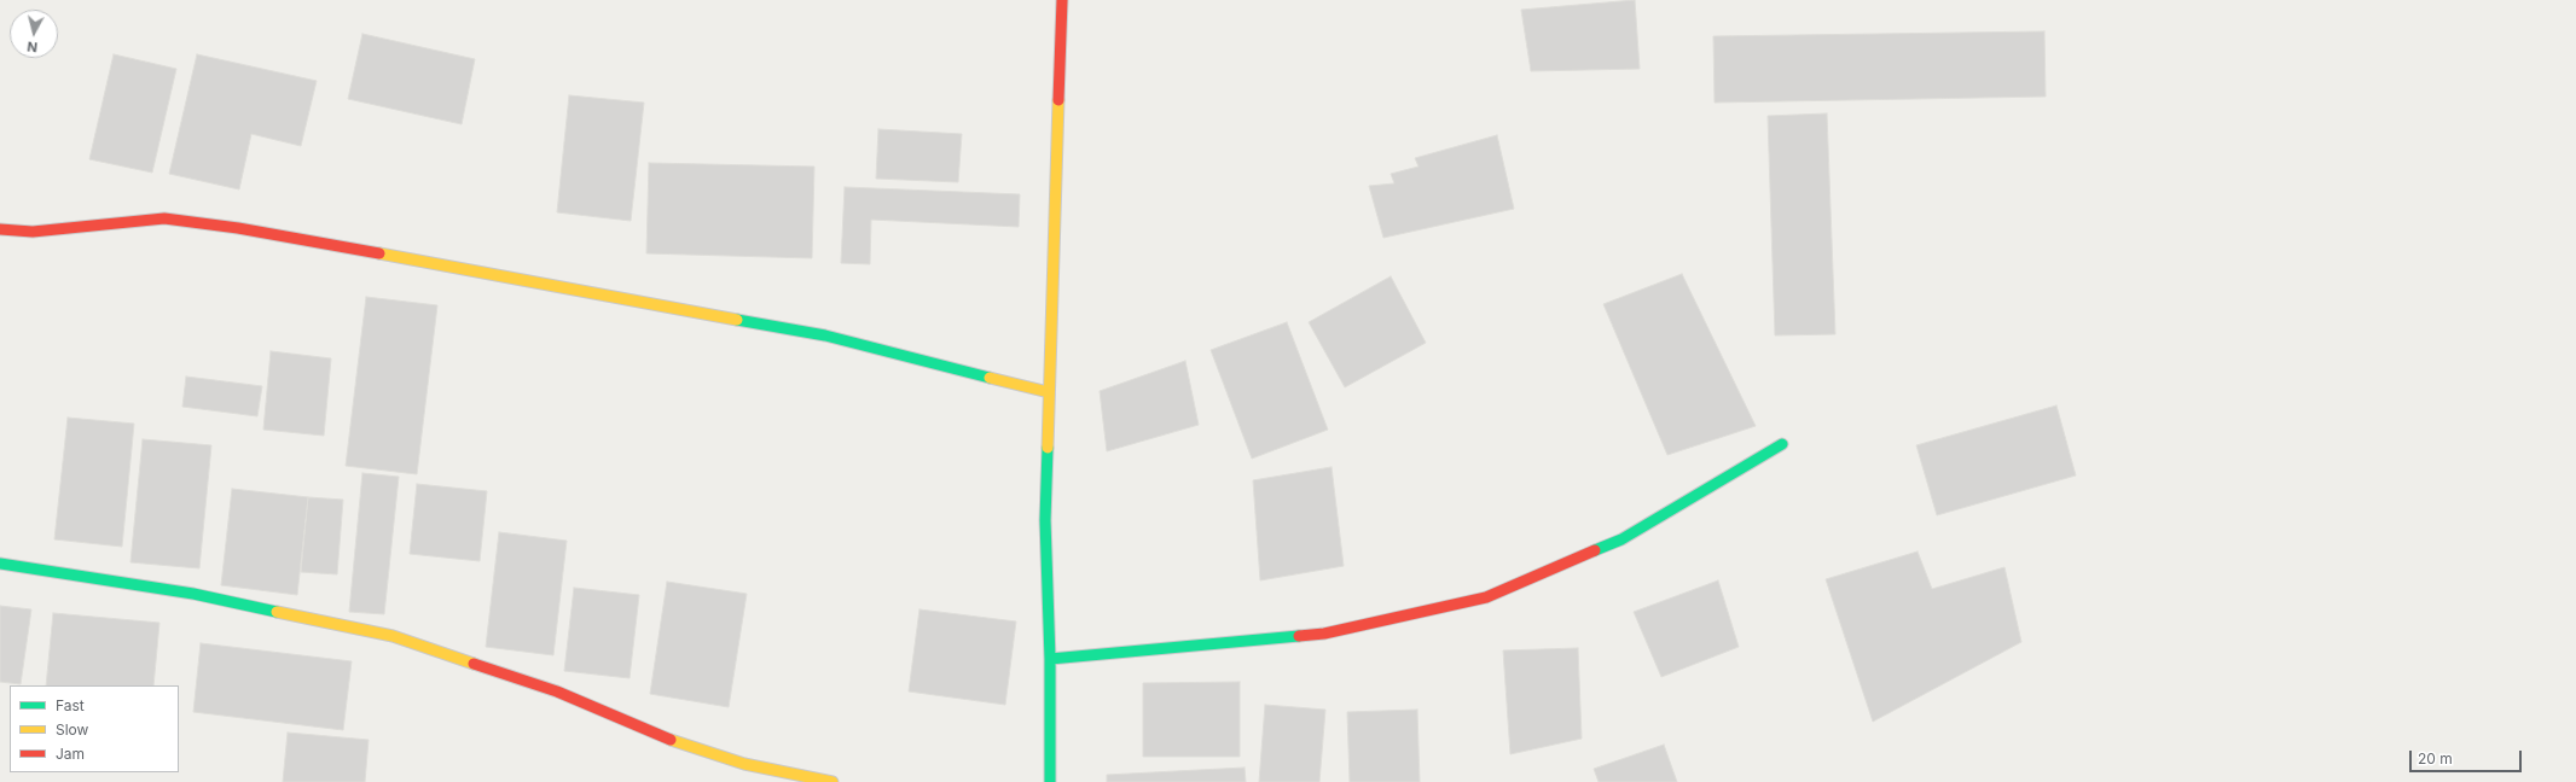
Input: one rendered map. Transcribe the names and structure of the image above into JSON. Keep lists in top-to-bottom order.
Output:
{
  "legend": ["Fast", "Slow", "Jam"],
  "scale_bar": "20 m",
  "north": "bottom"
}
